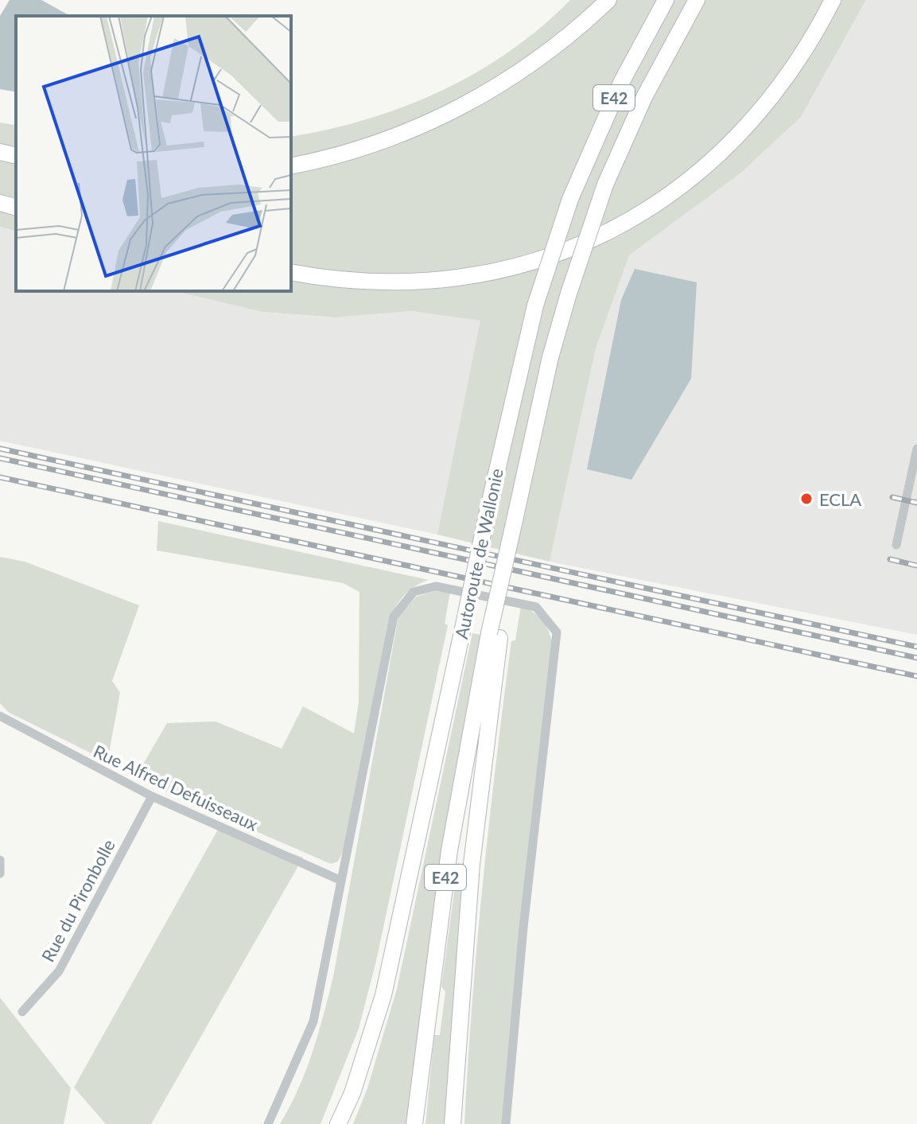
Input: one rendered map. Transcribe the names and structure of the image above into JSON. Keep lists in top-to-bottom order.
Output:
{
  "streets": {
    "highway": ["E42", "Autoroute de Wallonie"],
    "street": ["Rue Alfred Defuisseaux", "Rue du Pironbolle"]
  },
  "crossings": [
    ["Rue Alfred Defuisseaux", "Rue du Pironbolle"]
  ],
  "places": ["ECLA"]
}
